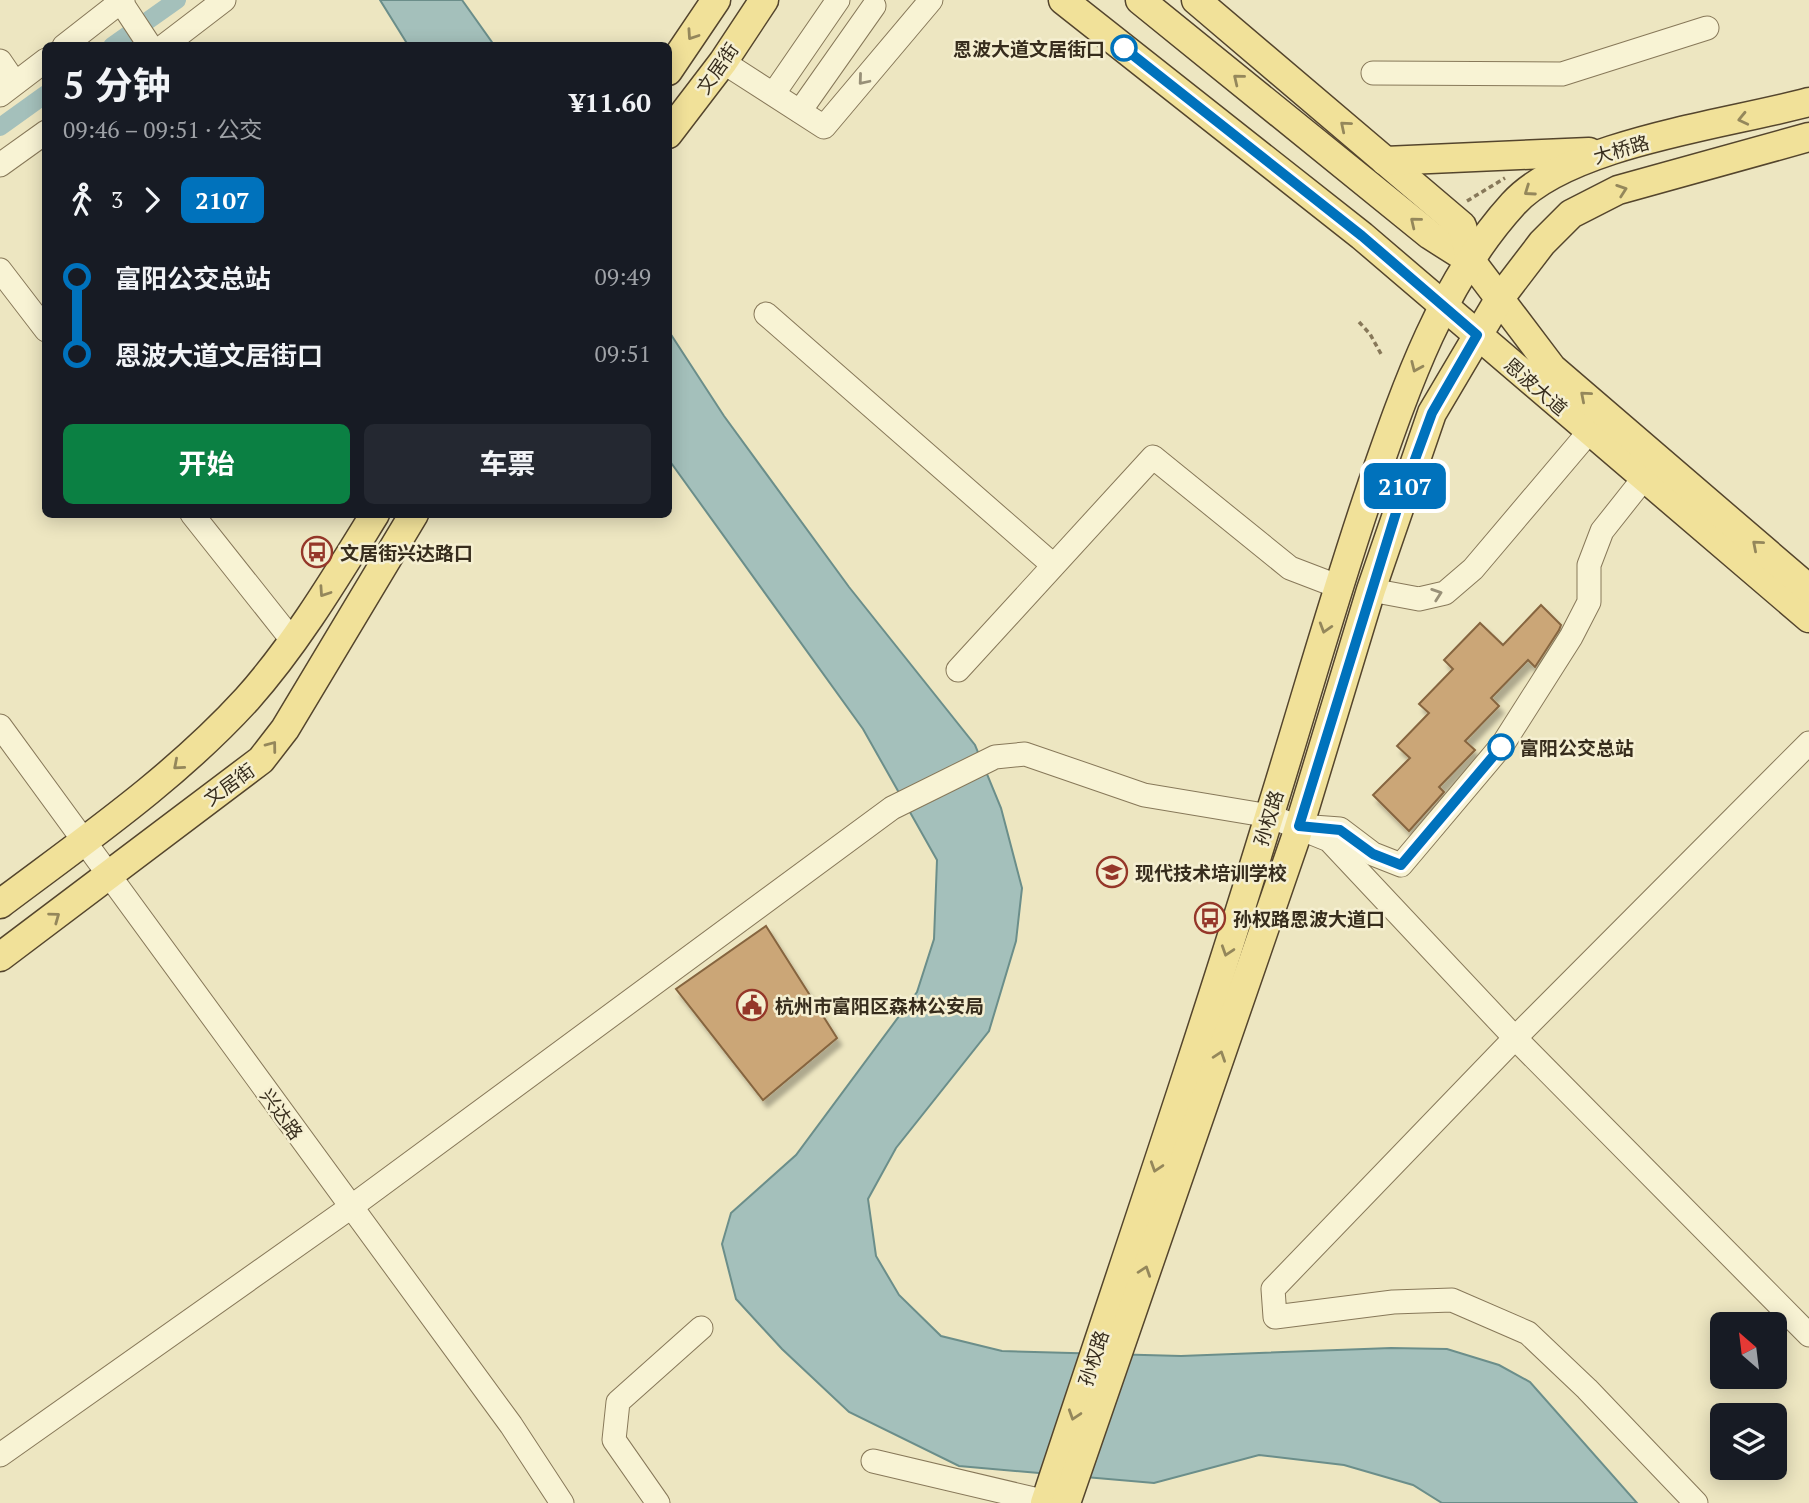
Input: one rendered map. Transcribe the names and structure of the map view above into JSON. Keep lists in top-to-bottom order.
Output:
{
  "streets": {
    "main road": [
      "文居街",
      "大桥路",
      "恩波大道",
      "孙权路"
    ],
    "street": ["兴达路"]
  },
  "crossings": [
    ["文居街", "兴达路"],
    ["大桥路", "恩波大道"],
    ["大桥路", "孙权路"],
    ["恩波大道", "孙权路"]
  ],
  "places": {
    "other": ["恩波大道文居街口", "富阳公交总站"],
    "bus stop": ["文居街兴达路口", "孙权路恩波大道口"],
    "school or university": ["现代技术培训学校"],
    "public building": ["杭州市富阳区森林公安局"]
  },
  "lines": ["bus line 2107"],
  "north": "top left",
  "page": {
    "on_map": "2107",
    "heading": ["5 分钟", "09:46 – 09:51 · 公交", "¥11.60"],
    "legs": ["3", "2107"],
    "list": [
      {
        "name": "富阳公交总站",
        "value": "09:49"
      },
      {
        "name": "恩波大道文居街口",
        "value": "09:51"
      }
    ],
    "buttons": ["开始", "车票"]
  }
}
